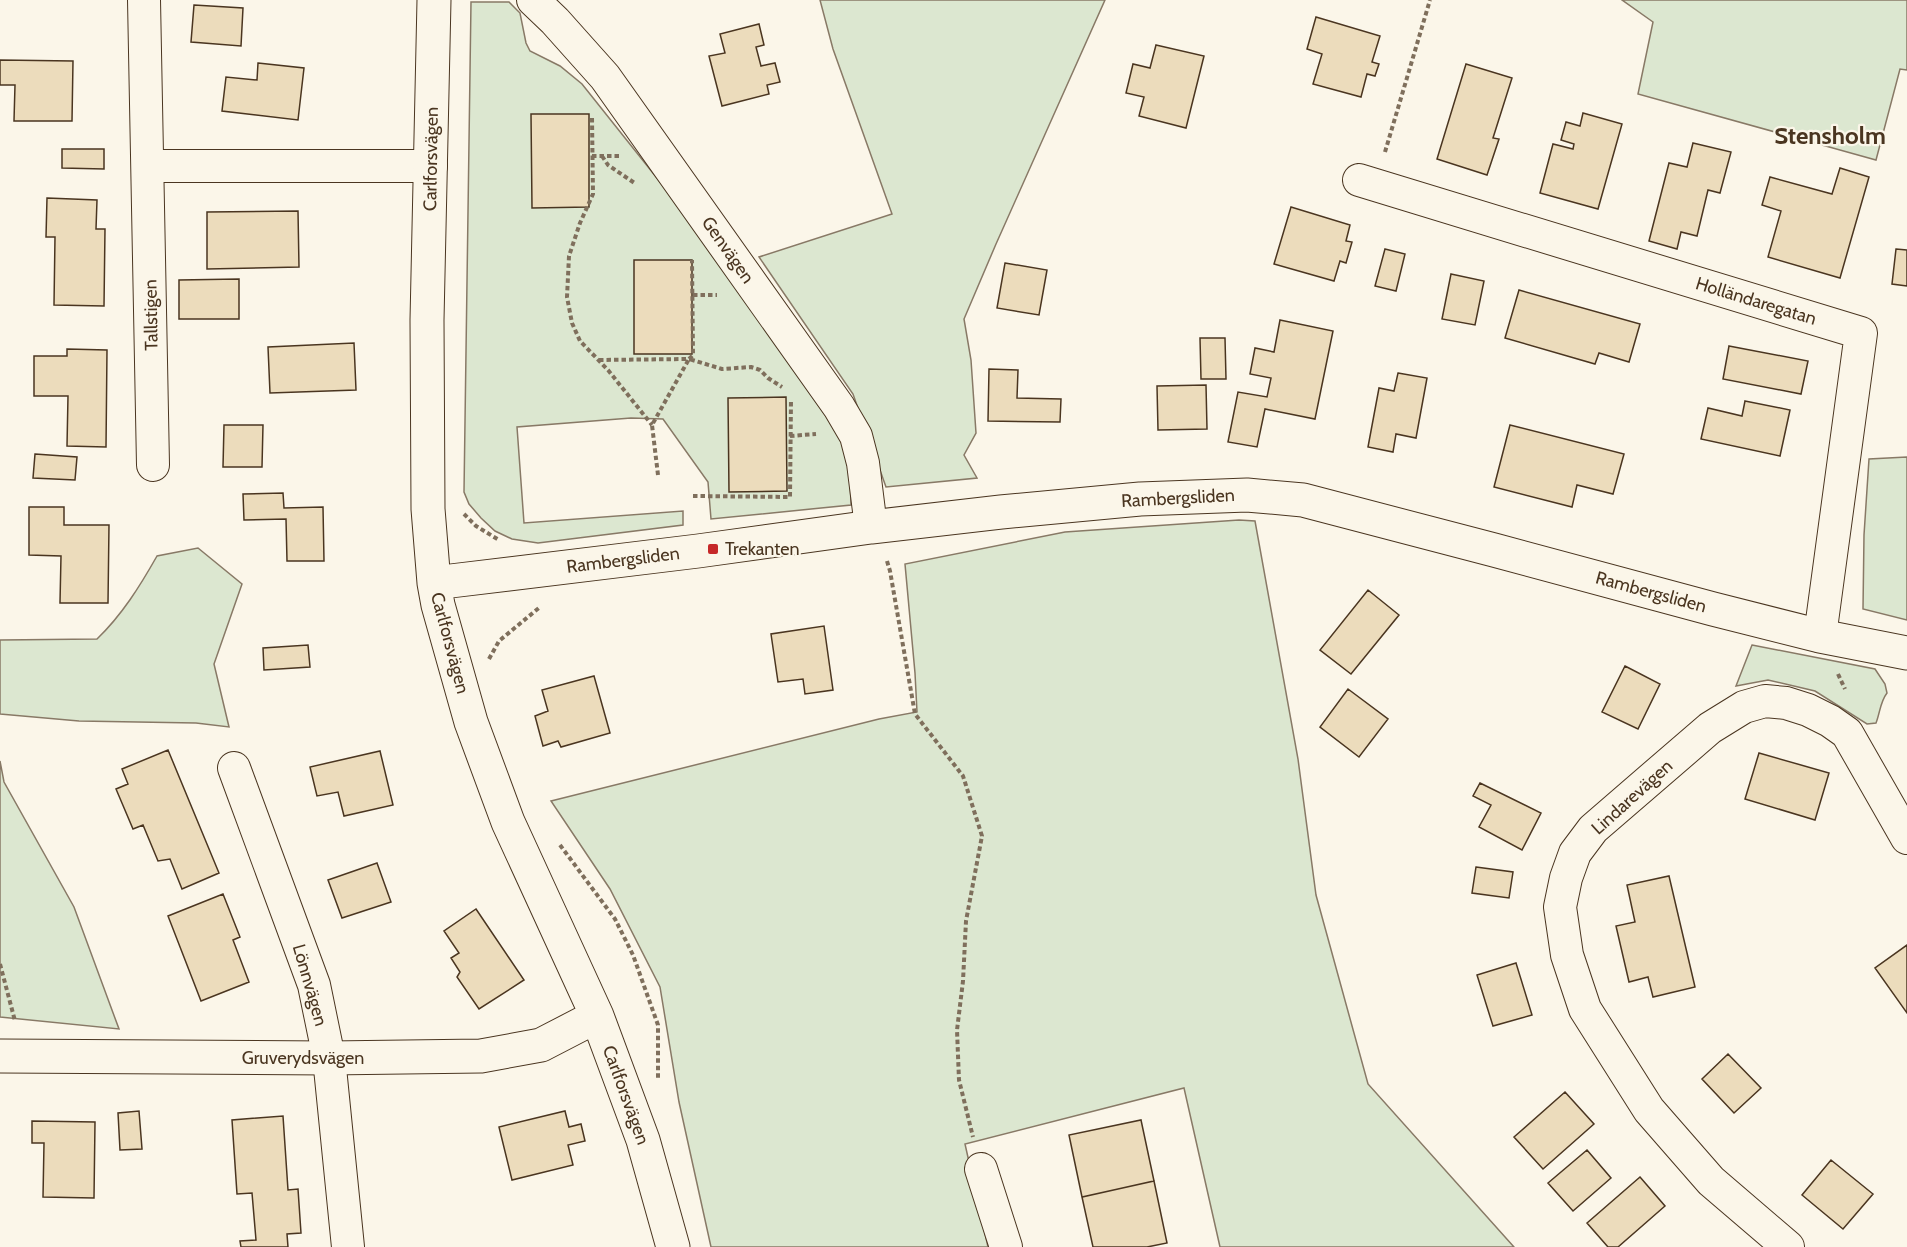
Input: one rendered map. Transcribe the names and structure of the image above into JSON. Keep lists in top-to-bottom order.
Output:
{
  "streets": {
    "street": [
      "Carlforsvägen",
      "Genvägen",
      "Holländaregatan",
      "Tallstigen",
      "Rambergsliden",
      "Lindarevägen",
      "Lönnvägen",
      "Gruverydsvägen"
    ]
  },
  "crossings": [
    ["Carlforsvägen", "Rambergsliden"],
    ["Carlforsvägen", "Gruverydsvägen"],
    ["Genvägen", "Rambergsliden"],
    ["Holländaregatan", "Rambergsliden"],
    ["Lönnvägen", "Gruverydsvägen"]
  ],
  "districts": ["Stensholm"],
  "places": {
    "transit": ["Trekanten"]
  }
}
